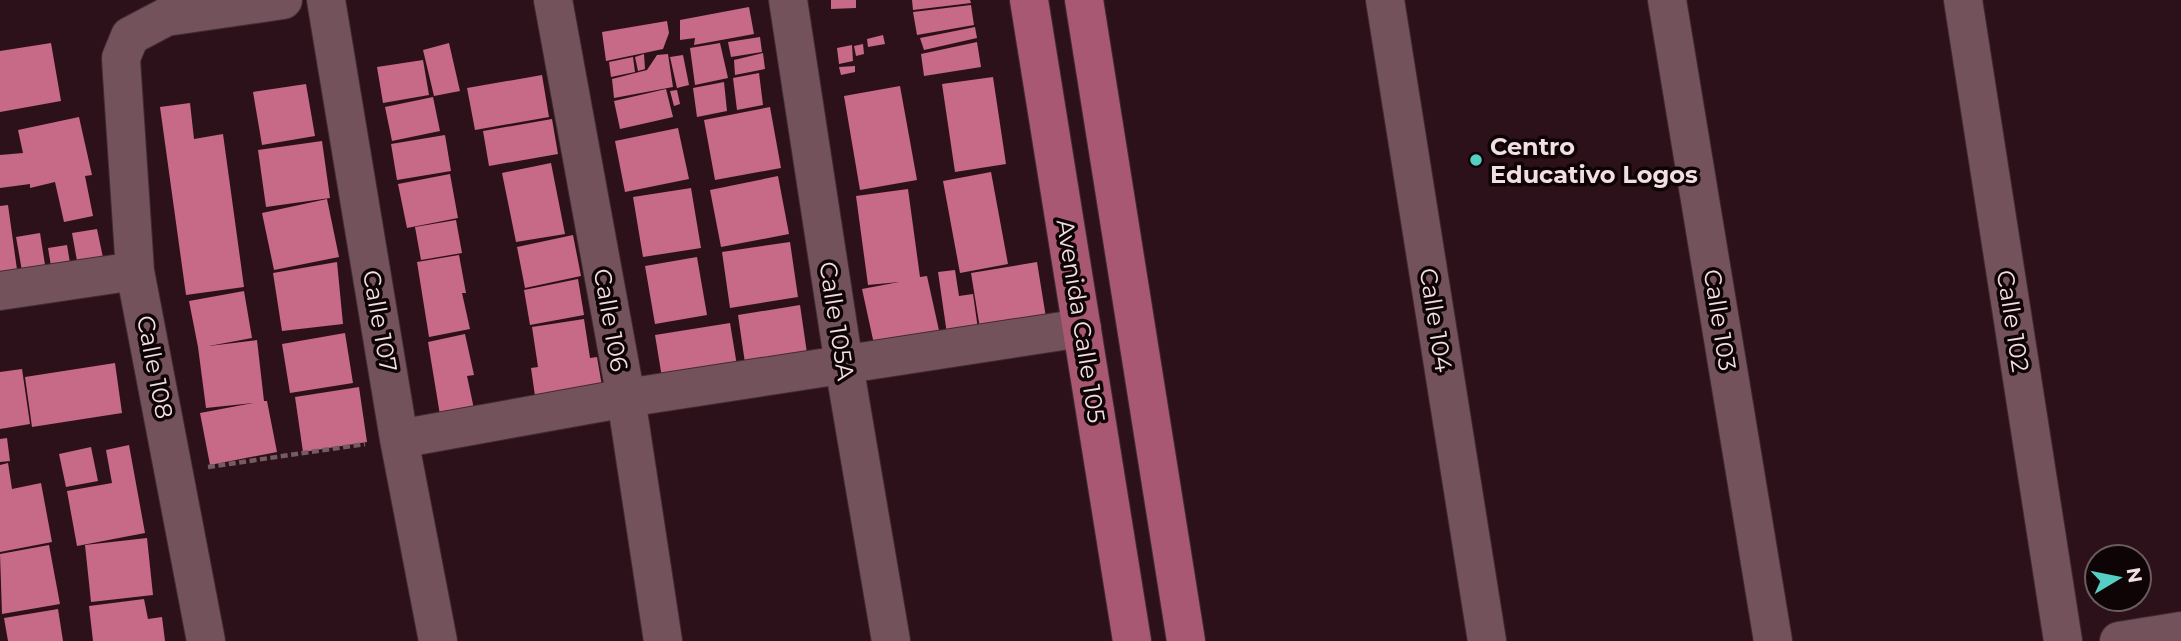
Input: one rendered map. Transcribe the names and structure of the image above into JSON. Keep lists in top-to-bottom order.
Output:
{
  "streets": {
    "main road": ["Avenida Calle 105"],
    "street": [
      "Calle 106",
      "Calle 104",
      "Calle 103",
      "Calle 107",
      "Calle 105A",
      "Calle 102",
      "Calle 108"
    ]
  },
  "places": ["Centro Educativo Logos"],
  "north": "right"
}
